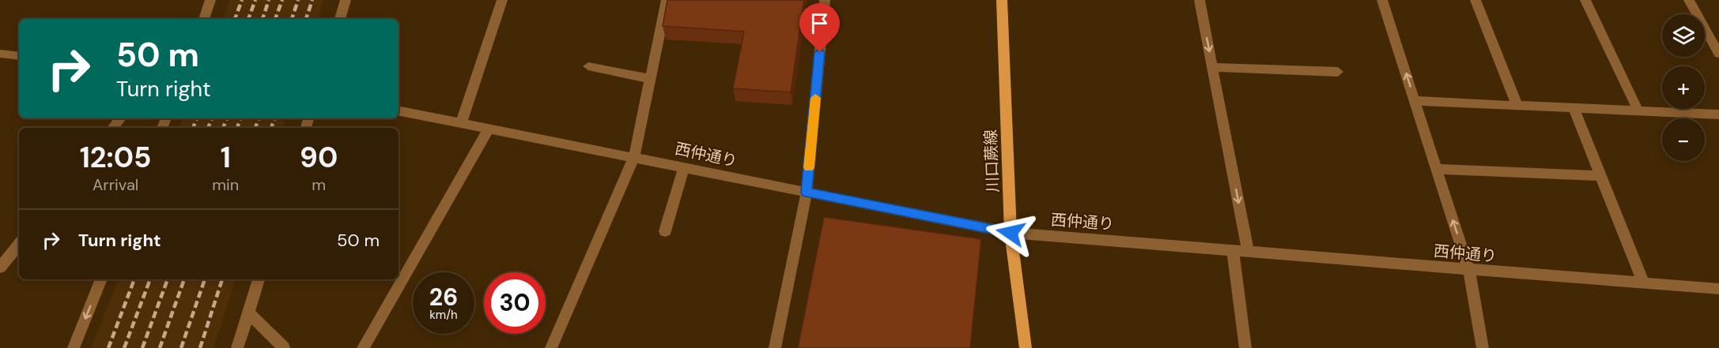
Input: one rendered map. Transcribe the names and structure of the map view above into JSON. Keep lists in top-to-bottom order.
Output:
{
  "streets": {
    "main road": ["川口蕨線"],
    "street": ["西仲通り"]
  },
  "crossings": [
    ["西仲通り", "川口蕨線"]
  ],
  "page": {
    "map_buttons": ["+", "−"],
    "turn": ["50 m", "Turn right"],
    "eta": [
      "12:05",
      "Arrival",
      "1",
      "min",
      "90",
      "m"
    ],
    "list": [
      {
        "name": "Turn right",
        "value": "50 m"
      }
    ],
    "speed": "26 km/h",
    "limit": "30"
  }
}
